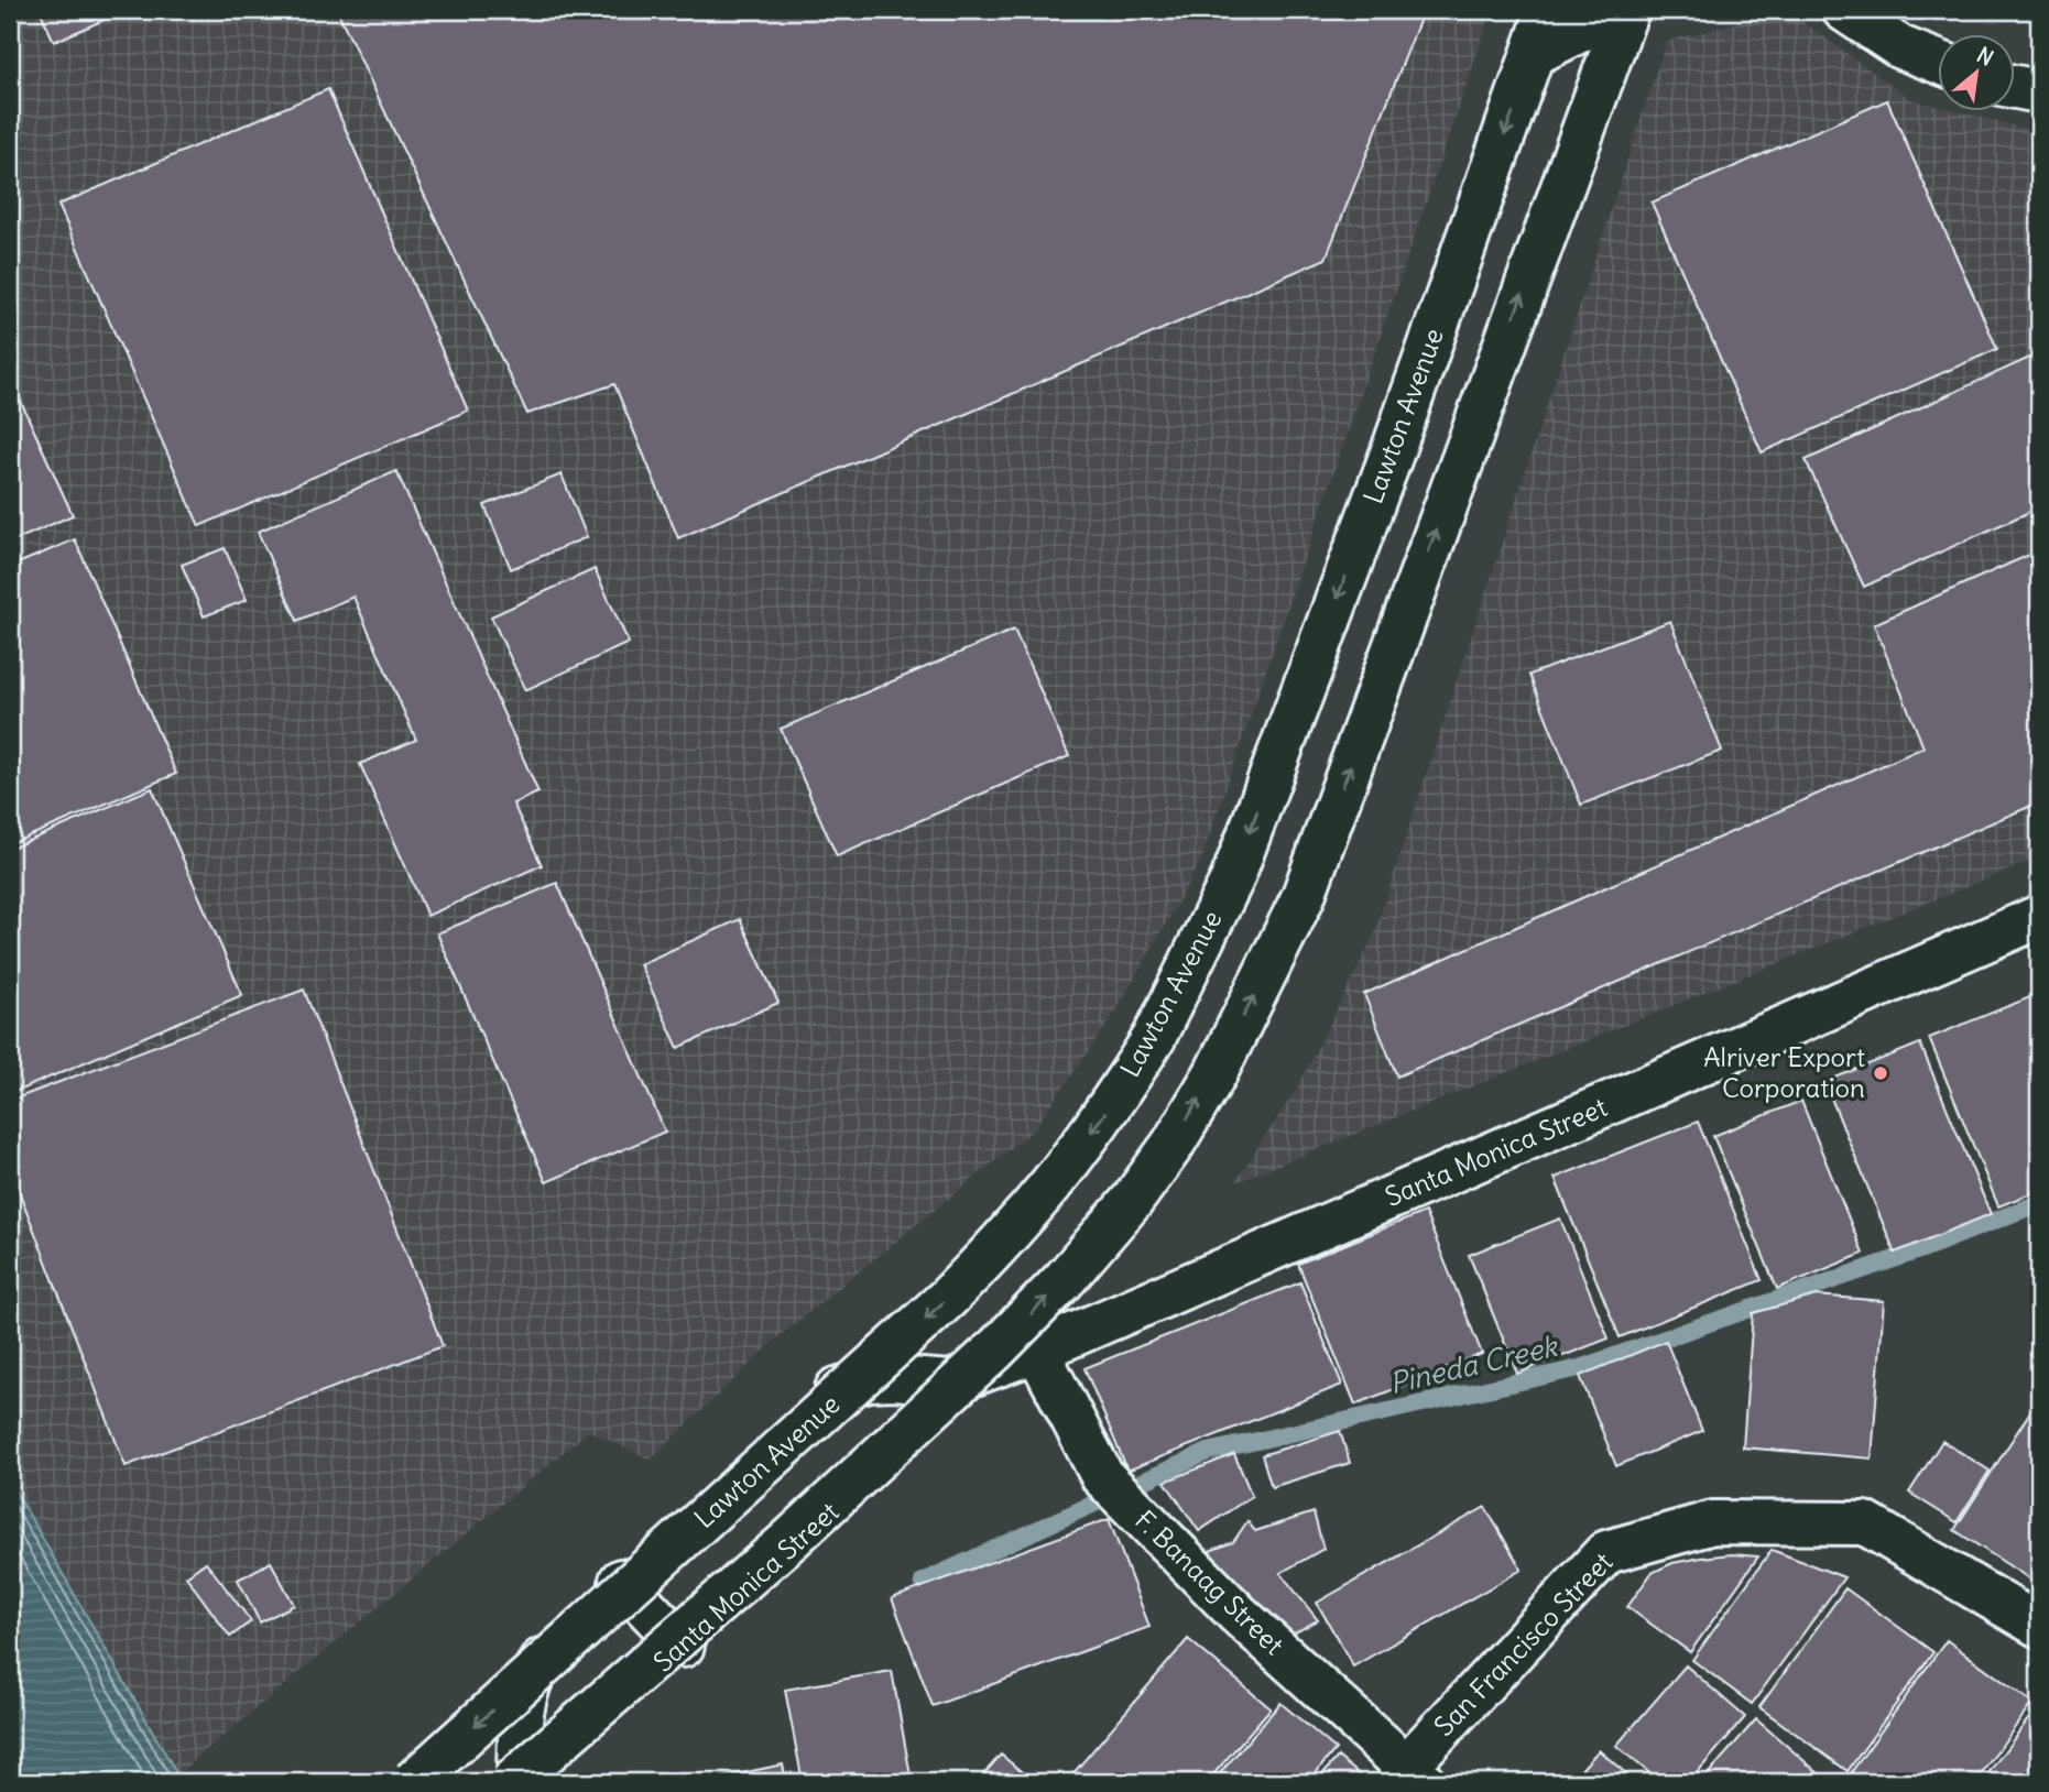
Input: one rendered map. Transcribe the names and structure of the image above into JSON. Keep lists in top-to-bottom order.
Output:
{
  "streets": {
    "main road": [
      "Lawton Avenue",
      "Santa Monica Street",
      "F. Banaag Street",
      "San Francisco Street"
    ]
  },
  "crossings": [
    ["Santa Monica Street", "F. Banaag Street"],
    ["F. Banaag Street", "San Francisco Street"]
  ],
  "water": ["Pineda Creek"],
  "places": ["Alriver Export Corporation"],
  "north": "top right"
}
